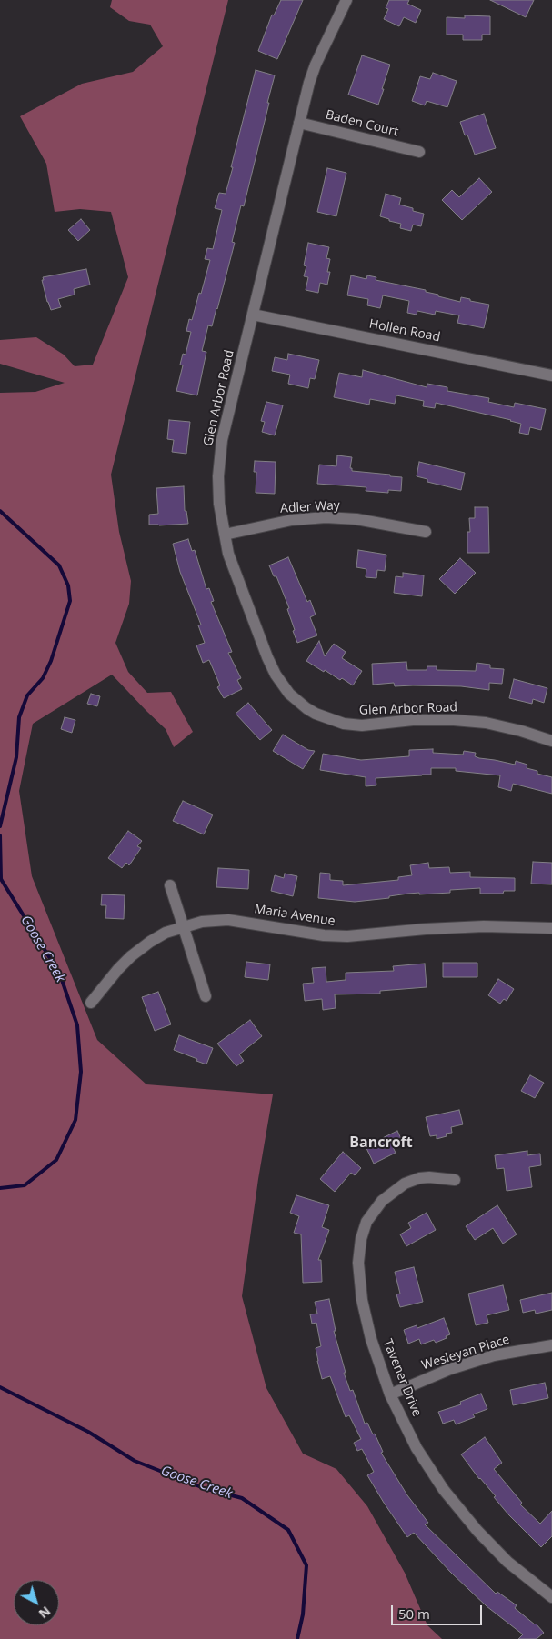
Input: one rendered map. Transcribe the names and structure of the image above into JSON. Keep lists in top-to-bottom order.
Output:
{
  "streets": {
    "street": [
      "Baden Court",
      "Hollen Road",
      "Glen Arbor Road",
      "Adler Way",
      "Maria Avenue",
      "Wesleyan Place",
      "Tavener Drive"
    ]
  },
  "crossings": [
    ["Baden Court", "Glen Arbor Road"],
    ["Hollen Road", "Glen Arbor Road"],
    ["Glen Arbor Road", "Adler Way"],
    ["Wesleyan Place", "Tavener Drive"]
  ],
  "districts": ["Bancroft"],
  "water": ["Goose Creek"],
  "scale_bar": "50 m",
  "north": "bottom right"
}
